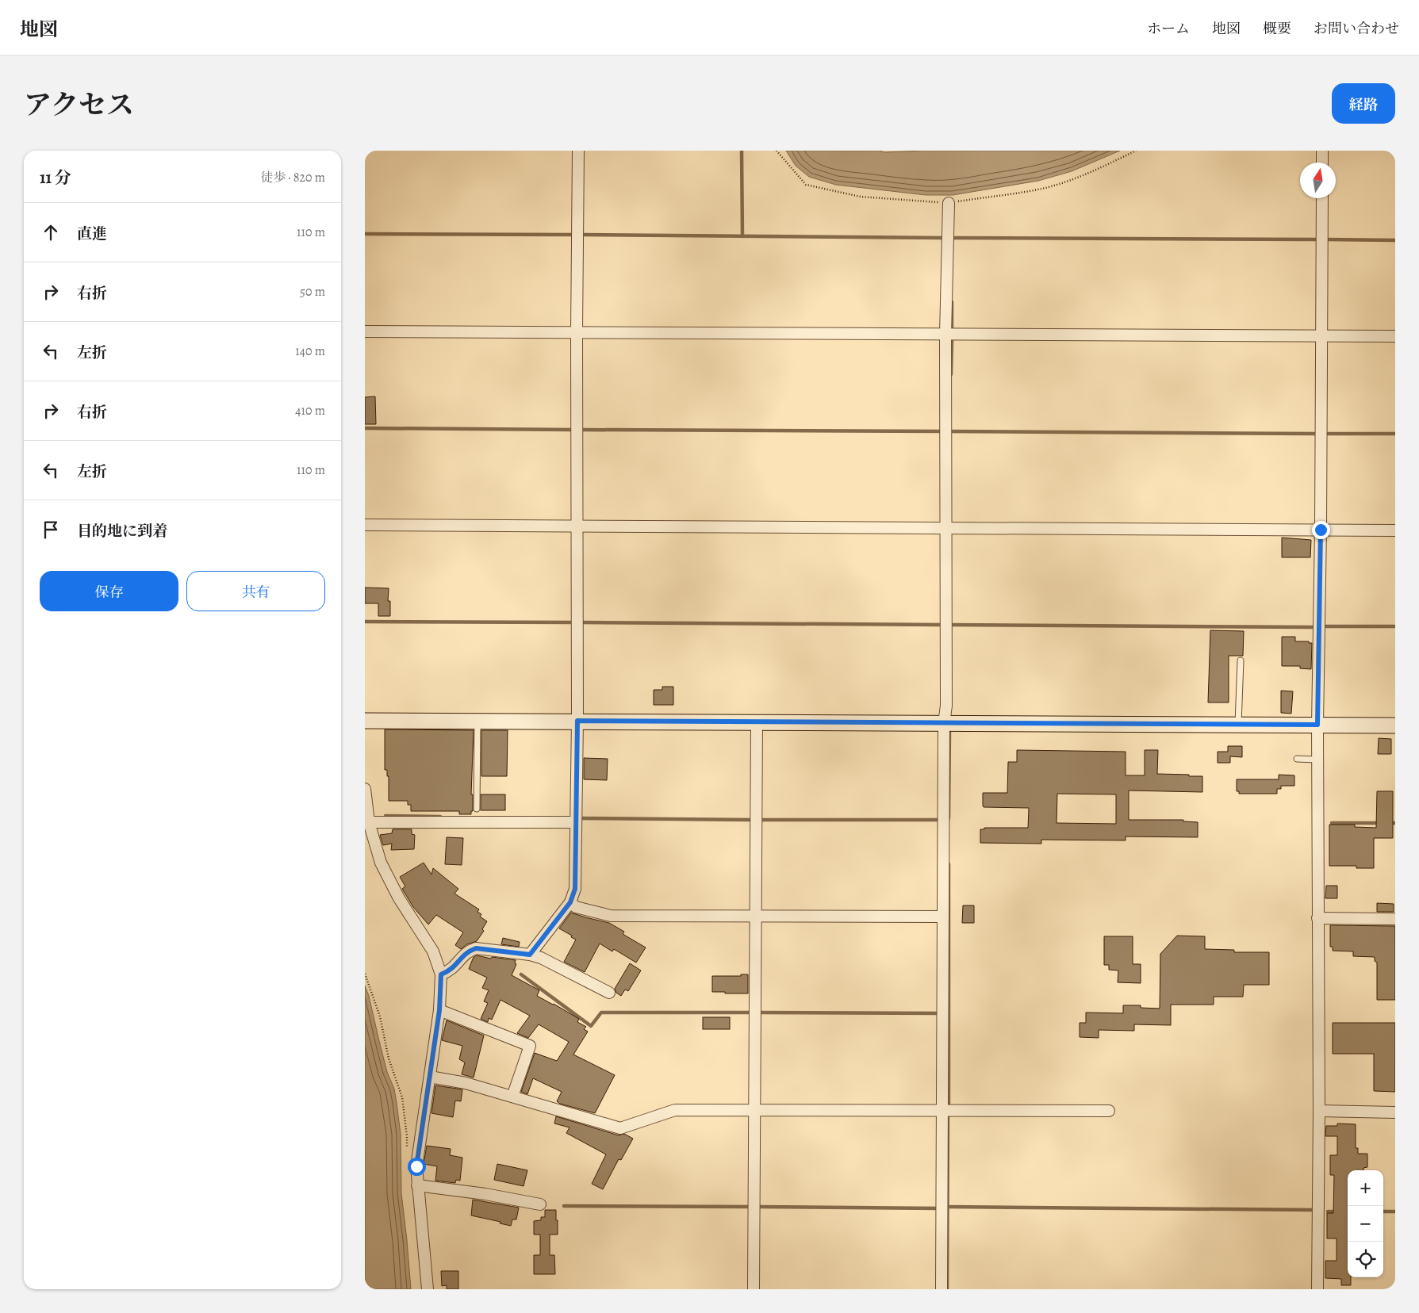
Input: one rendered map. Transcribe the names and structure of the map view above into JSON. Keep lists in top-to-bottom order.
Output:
{
  "north": "top",
  "page": {
    "header": "地図",
    "nav": [
      "ホーム",
      "地図",
      "概要",
      "お問い合わせ"
    ],
    "title": "アクセス",
    "buttons": [
      "経路",
      ["保存", "共有"]
    ],
    "heading": ["11 分", "徒歩 · 820 m"],
    "list": [
      ["直進", "110 m"],
      ["右折", "50 m"],
      ["左折", "140 m"],
      ["右折", "410 m"],
      ["左折", "110 m"],
      "目的地に到着"
    ],
    "map_buttons": ["+", "−"]
  }
}
